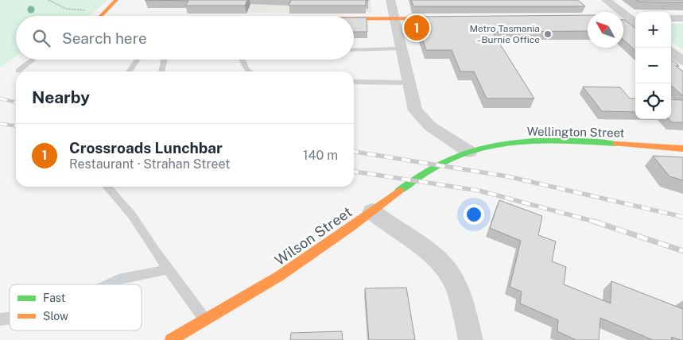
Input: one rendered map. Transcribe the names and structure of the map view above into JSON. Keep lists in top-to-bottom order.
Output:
{
  "streets": {
    "street": ["Wellington Street", "Wilson Street"]
  },
  "crossings": [
    ["Wellington Street", "Wilson Street"]
  ],
  "places": ["Metro Tasmania - Burnie Office"],
  "legend": ["Fast", "Slow"],
  "north": "top left",
  "page": {
    "map_buttons": ["+", "−"],
    "pins": "1",
    "search": "Search here",
    "heading": "Nearby",
    "list": [
      {
        "mark": "1",
        "name": "Crossroads Lunchbar",
        "note": "Restaurant · Strahan Street",
        "value": "140 m"
      }
    ]
  }
}
